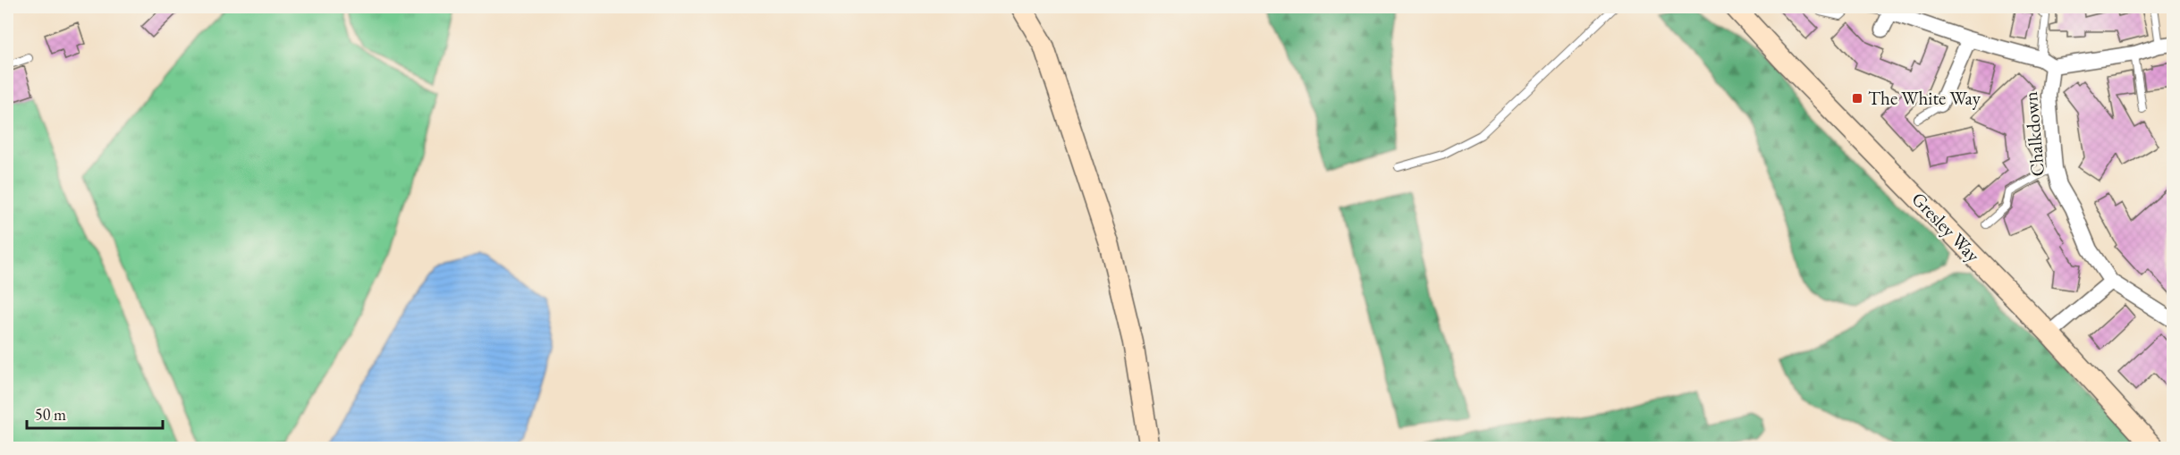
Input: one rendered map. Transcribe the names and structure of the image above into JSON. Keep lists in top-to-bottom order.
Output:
{
  "streets": {
    "street": ["Chalkdown", "Gresley Way"]
  },
  "places": {
    "transit": ["The White Way"]
  },
  "scale_bar": "50 m"
}
